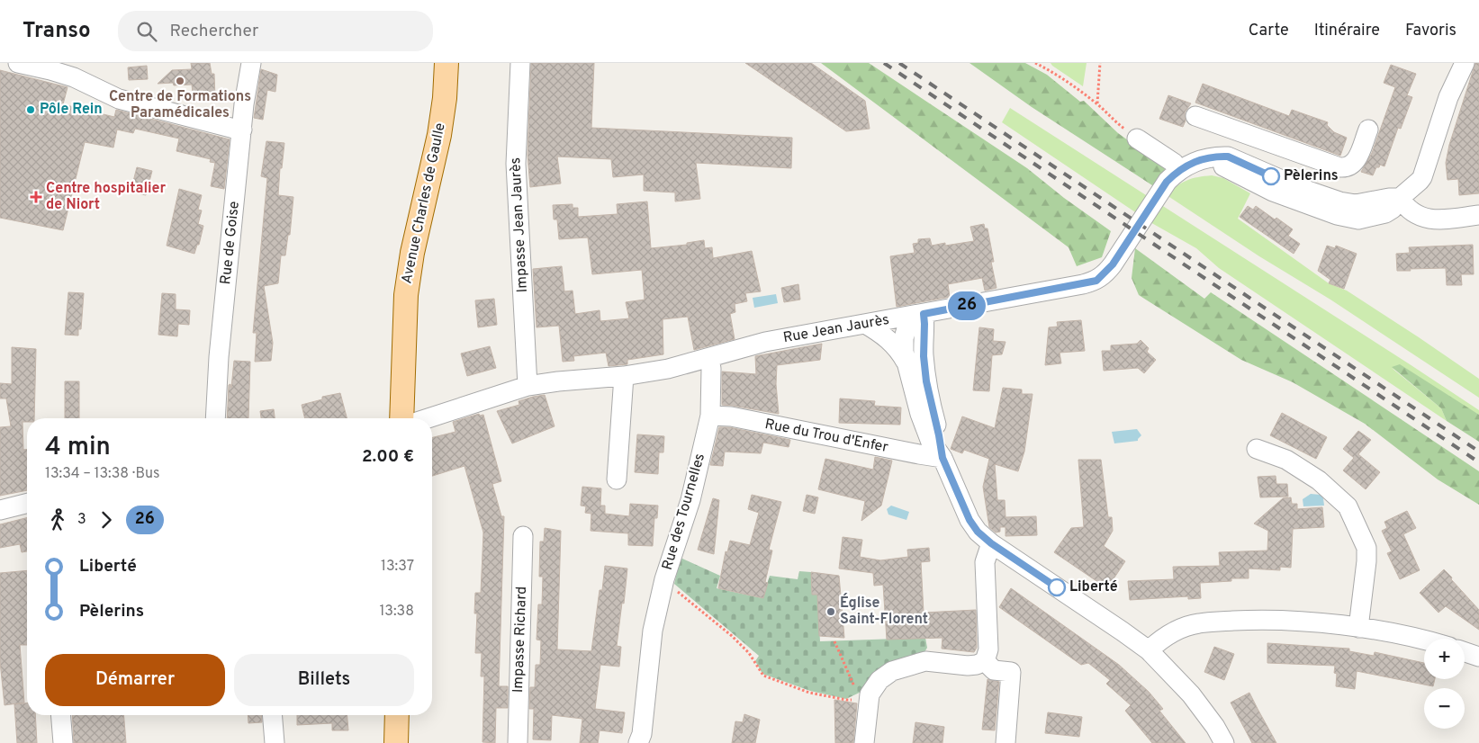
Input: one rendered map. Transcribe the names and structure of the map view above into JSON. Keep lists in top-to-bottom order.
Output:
{
  "streets": {
    "main road": ["Avenue Charles de Gaulle"],
    "street": [
      "Impasse Jean Jaurès",
      "Rue de Goise",
      "Rue Jean Jaurès",
      "Rue du Trou d'Enfer",
      "Rue des Tournelles",
      "Impasse Richard"
    ]
  },
  "crossings": [
    ["Impasse Jean Jaurès", "Rue Jean Jaurès"],
    ["Rue Jean Jaurès", "Rue des Tournelles"],
    ["Rue du Trou d'Enfer", "Rue des Tournelles"]
  ],
  "places": {
    "other": [
      "Centre de Formations Paramédicales",
      "Pôle Rein",
      "Pèlerins",
      "Liberté",
      "Église Saint-Florent"
    ],
    "health": ["Centre hospitalier de Niort"]
  },
  "lines": ["bus line 26"],
  "page": {
    "header": "Transo",
    "search": "Rechercher",
    "nav": ["Carte", "Itinéraire", "Favoris"],
    "on_map": "26",
    "heading": ["4 min", "13:34 – 13:38 · Bus", "2.00 €"],
    "legs": ["3", "26"],
    "list": [
      {
        "name": "Liberté",
        "value": "13:37"
      },
      {
        "name": "Pèlerins",
        "value": "13:38"
      }
    ],
    "map_buttons": ["+", "−"],
    "buttons": ["Démarrer", "Billets"]
  }
}
